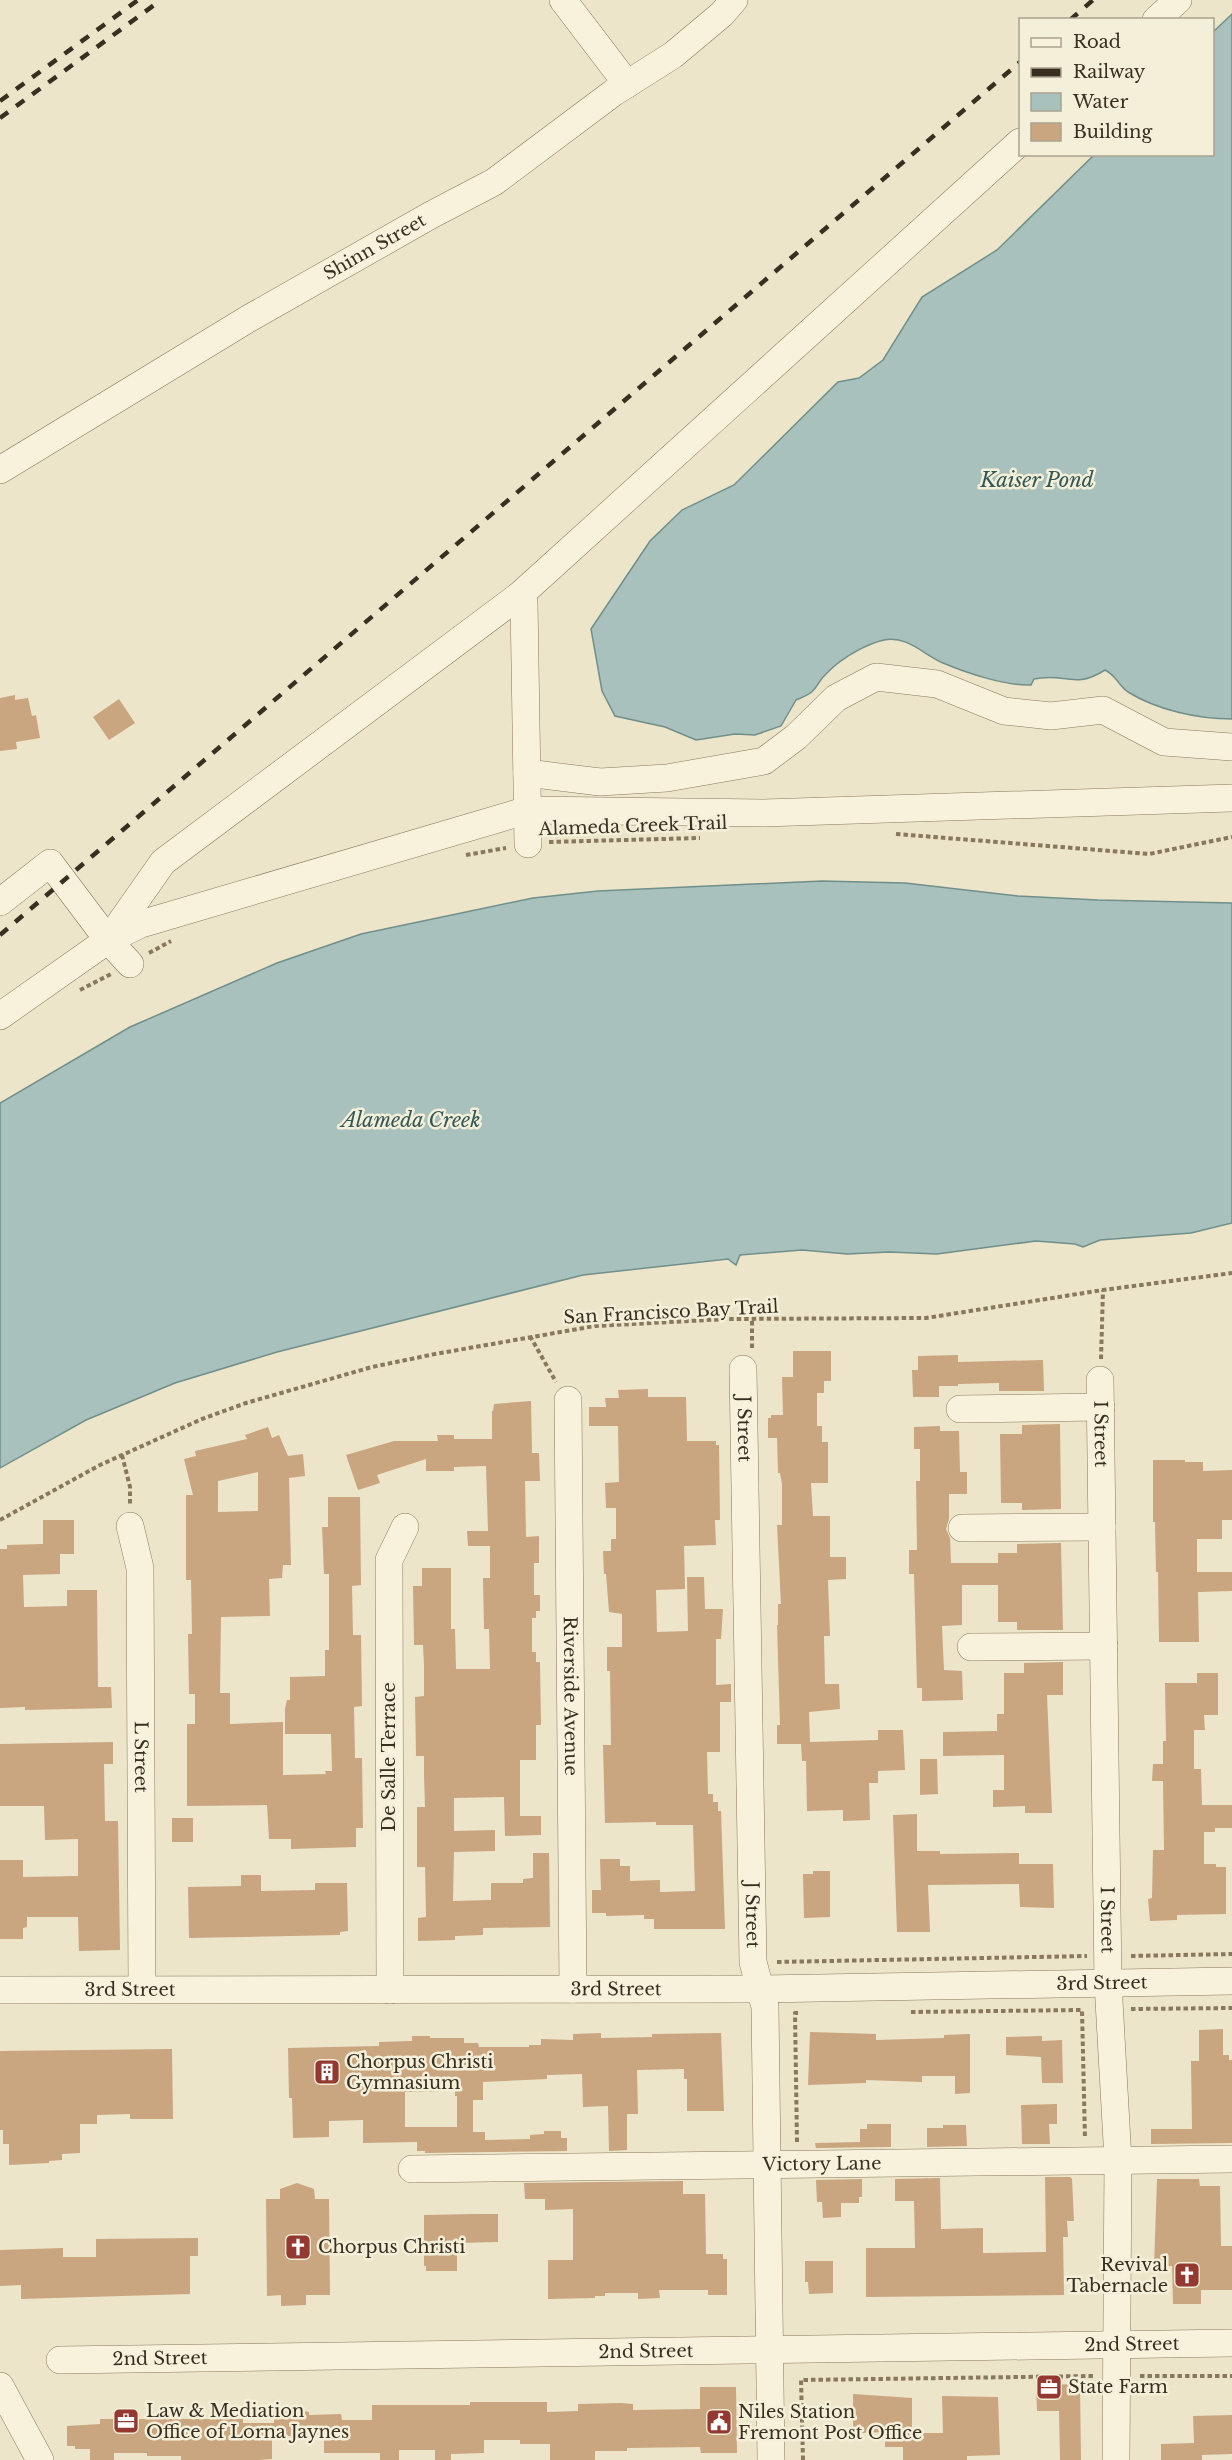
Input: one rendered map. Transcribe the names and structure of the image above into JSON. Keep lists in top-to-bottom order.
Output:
{
  "streets": {
    "street": [
      "Shinn Street",
      "J Street",
      "I Street",
      "Riverside Avenue",
      "L Street",
      "De Salle Terrace",
      "3rd Street",
      "Victory Lane",
      "2nd Street"
    ],
    "path": ["Alameda Creek Trail", "San Francisco Bay Trail"]
  },
  "crossings": [
    ["J Street", "3rd Street"],
    ["J Street", "Victory Lane"],
    ["J Street", "2nd Street"],
    ["I Street", "3rd Street"],
    ["I Street", "Victory Lane"],
    ["I Street", "2nd Street"],
    ["Riverside Avenue", "3rd Street"],
    ["L Street", "3rd Street"],
    ["De Salle Terrace", "3rd Street"]
  ],
  "water": ["Kaiser Pond", "Alameda Creek"],
  "places": {
    "building": ["Chorpus Christi Gymnasium"],
    "church": ["Chorpus Christi", "Revival Tabernacle"],
    "office": ["State Farm", "Law & Mediation Office of Lorna Jaynes"],
    "public building": ["Niles Station Fremont Post Office"]
  },
  "legend": [
    "Road",
    "Railway",
    "Water",
    "Building"
  ]
}
